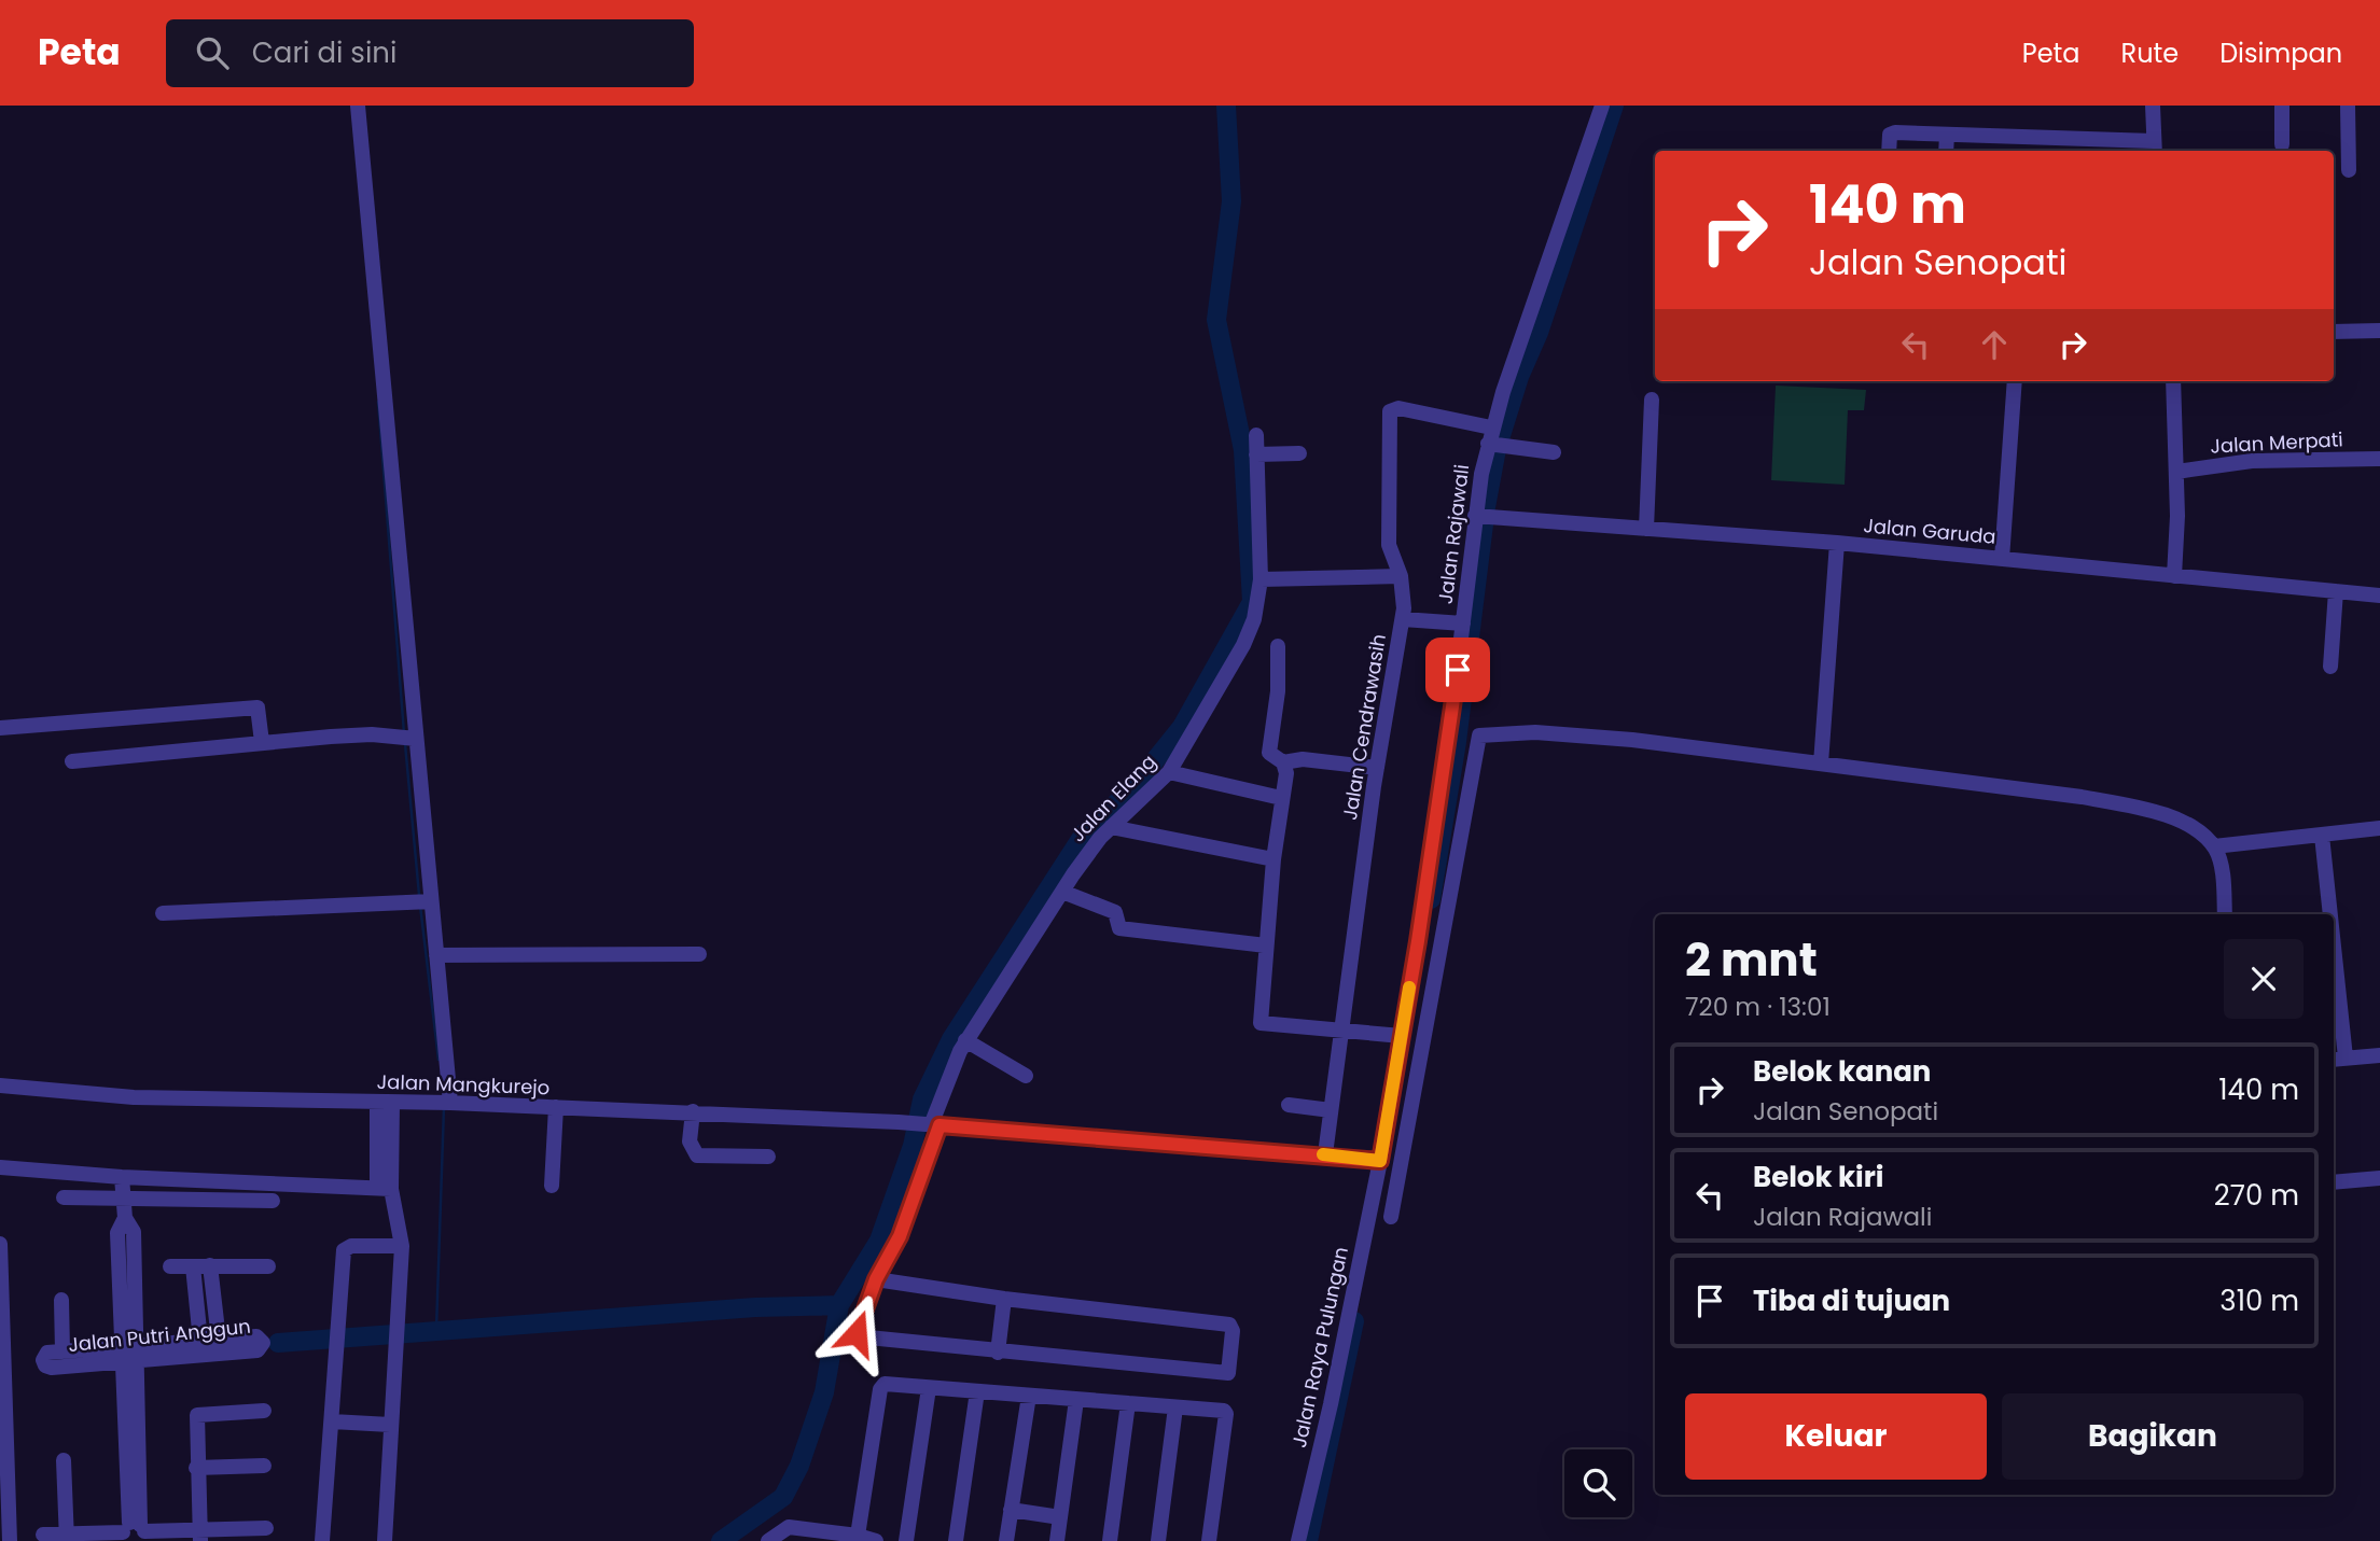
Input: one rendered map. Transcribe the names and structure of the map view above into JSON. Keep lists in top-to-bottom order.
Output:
{
  "streets": {
    "street": [
      "Jalan Merpati",
      "Jalan Garuda",
      "Jalan Rajawali",
      "Jalan Cendrawasih",
      "Jalan Elang",
      "Jalan Mangkurejo",
      "Jalan Putri Anggun",
      "Jalan Raya Pulungan"
    ]
  },
  "crossings": [
    ["Jalan Garuda", "Jalan Rajawali"],
    ["Jalan Rajawali", "Jalan Cendrawasih"],
    ["Jalan Rajawali", "Jalan Mangkurejo"],
    ["Jalan Rajawali", "Jalan Raya Pulungan"],
    ["Jalan Cendrawasih", "Jalan Mangkurejo"],
    ["Jalan Elang", "Jalan Mangkurejo"],
    ["Jalan Mangkurejo", "Jalan Raya Pulungan"]
  ],
  "page": {
    "header": "Peta",
    "search": "Cari di sini",
    "nav": ["Peta", "Rute", "Disimpan"],
    "turn": ["140 m", "Jalan Senopati"],
    "heading": ["2 mnt", "720 m · 13:01"],
    "list": [
      {
        "name": "Belok kanan",
        "note": "Jalan Senopati",
        "value": "140 m"
      },
      {
        "name": "Belok kiri",
        "note": "Jalan Rajawali",
        "value": "270 m"
      },
      {
        "name": "Tiba di tujuan",
        "value": "310 m"
      }
    ],
    "buttons": ["Keluar", "Bagikan"]
  }
}
